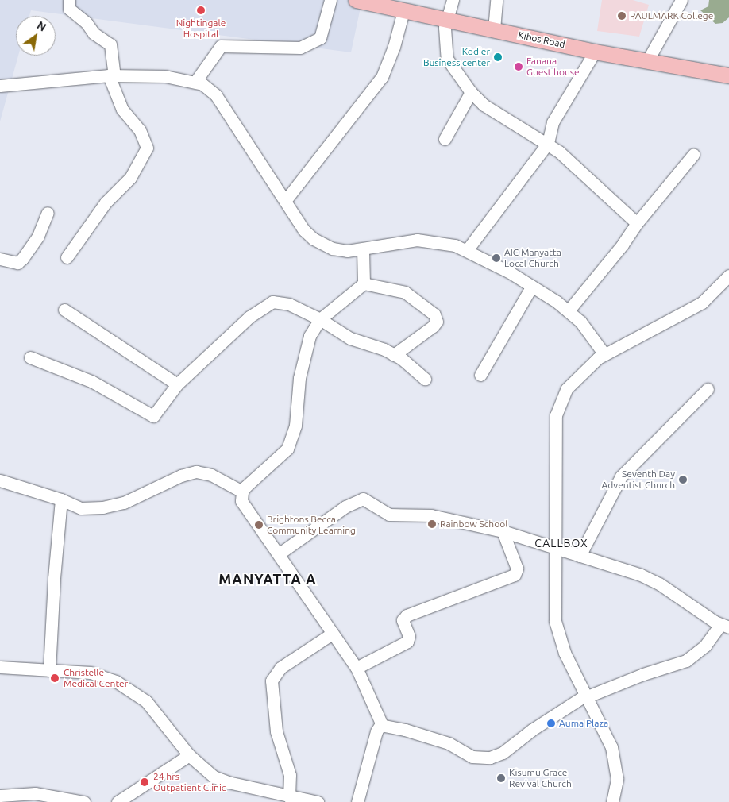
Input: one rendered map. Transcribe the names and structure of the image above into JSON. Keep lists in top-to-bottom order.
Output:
{
  "streets": {
    "main road": ["Kibos Road"]
  },
  "districts": ["CALLBOX", "MANYATTA A"],
  "places": [
    "Nightingale Hospital",
    "PAULMARK College",
    "Kodier Business center",
    "Fanana Guest house",
    "AIC Manyatta Local Church",
    "Seventh Day Adventist Church",
    "Rainbow School",
    "Brightons Becca Community Learning",
    "Christelle Medical Center",
    "Auma Plaza",
    "Kisumu Grace Revival Church",
    "24 hrs Outpatient Clinic"
  ],
  "north": "top right"
}
